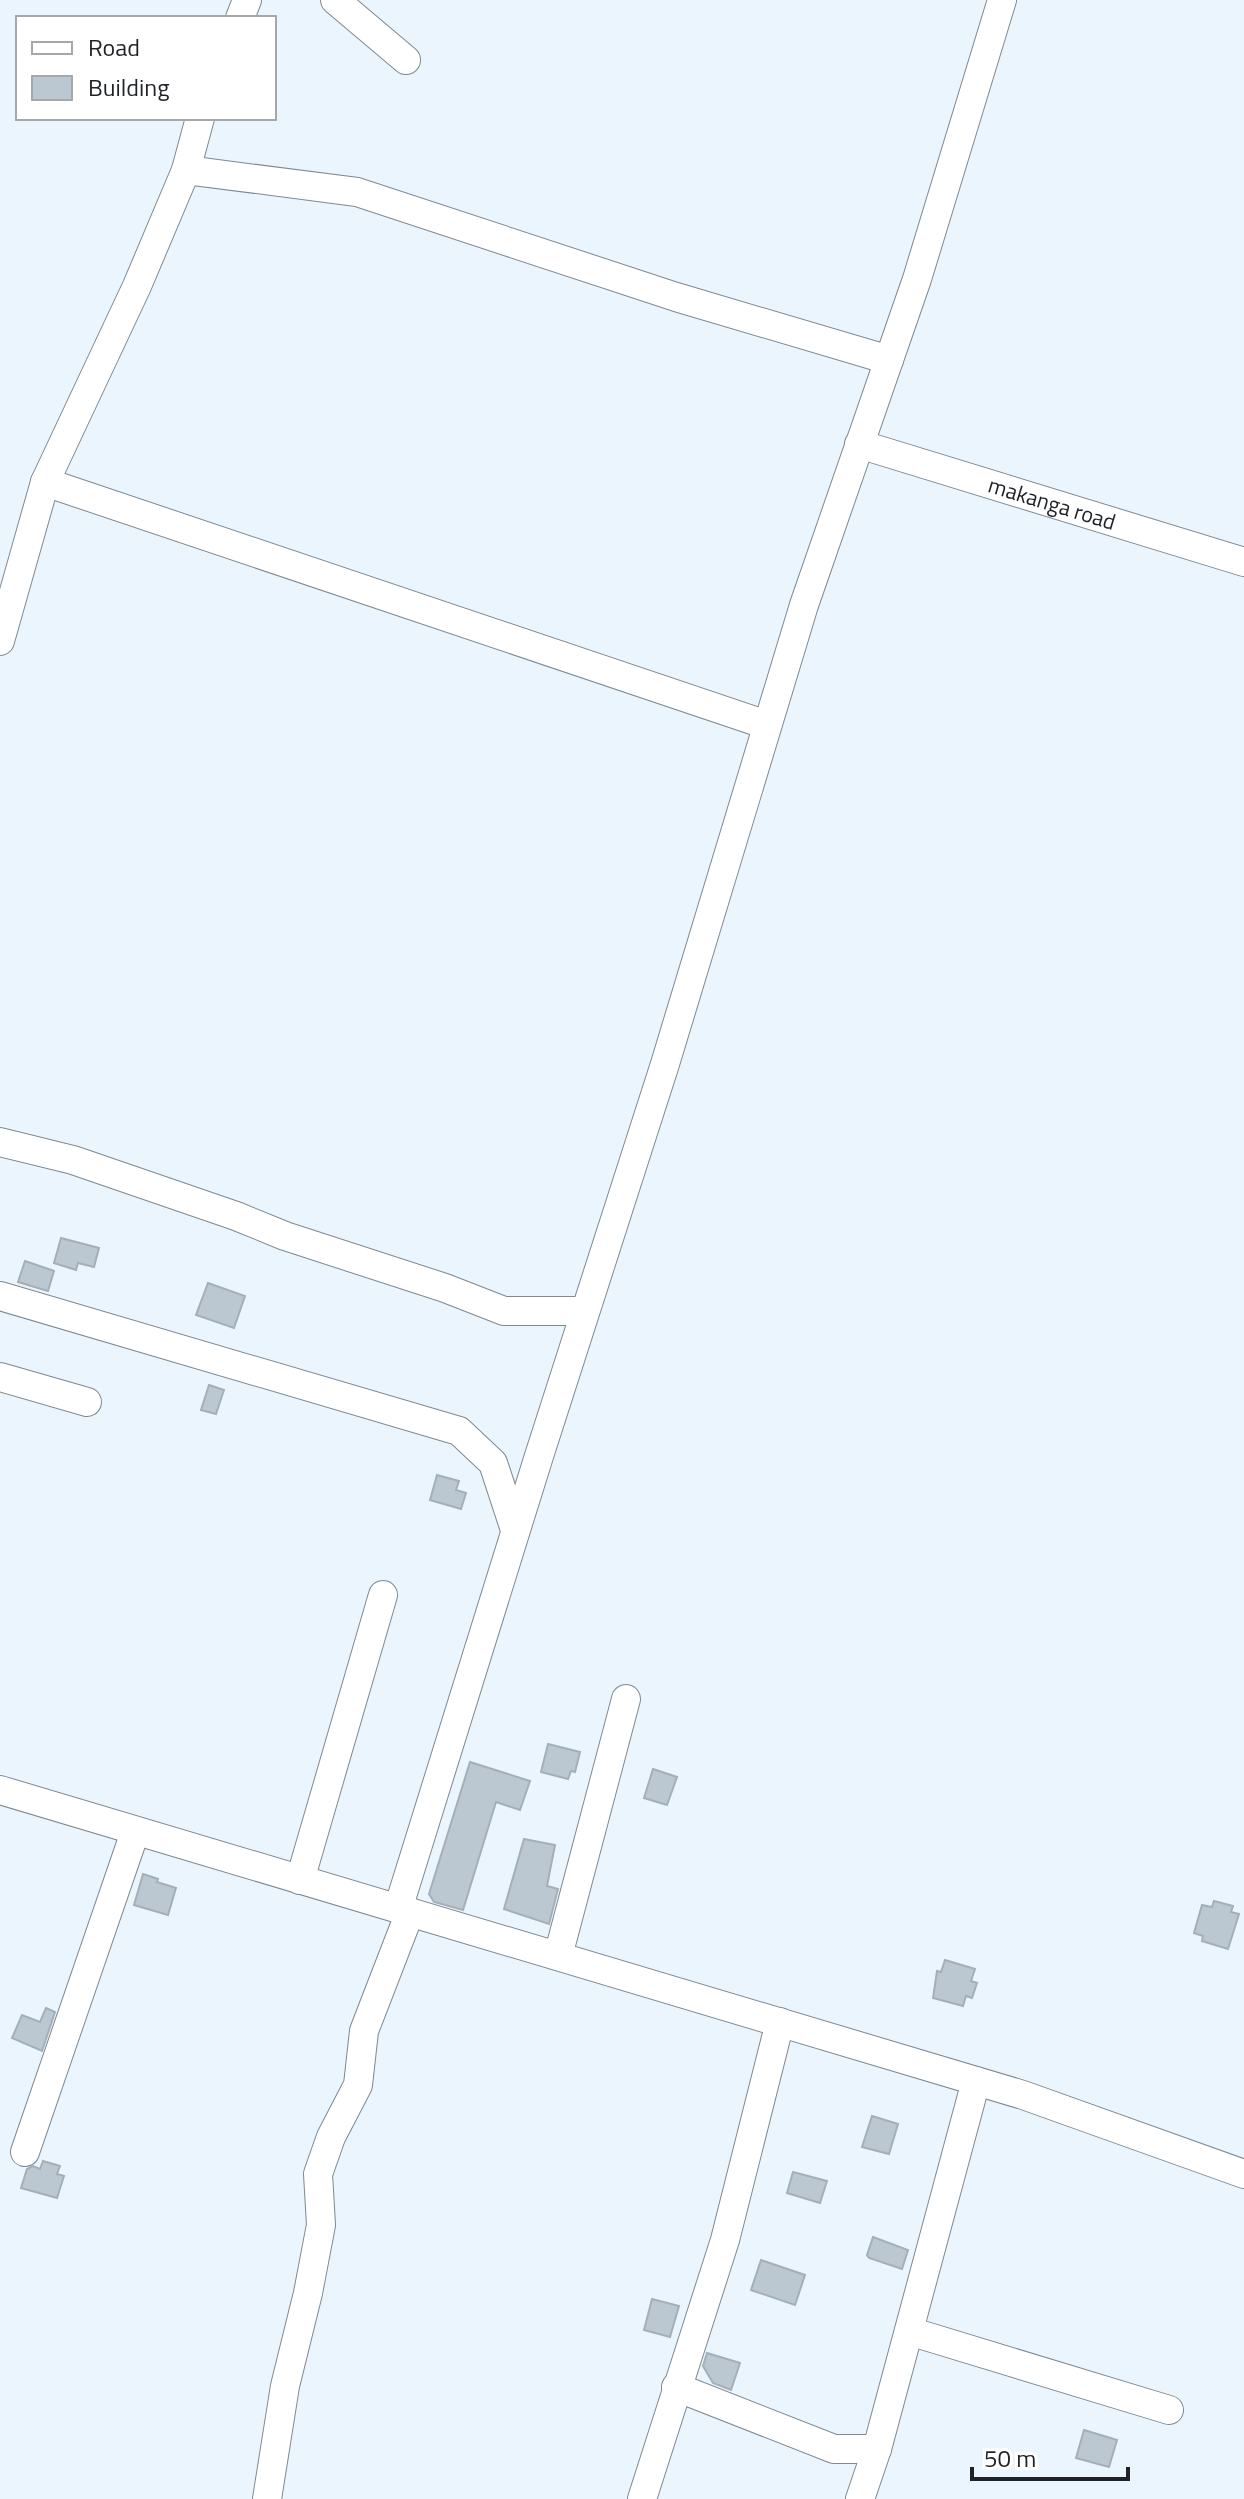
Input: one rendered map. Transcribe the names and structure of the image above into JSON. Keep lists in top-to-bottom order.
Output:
{
  "streets": {
    "street": ["makanga road"]
  },
  "legend": ["Road", "Building"],
  "scale_bar": "50 m"
}
